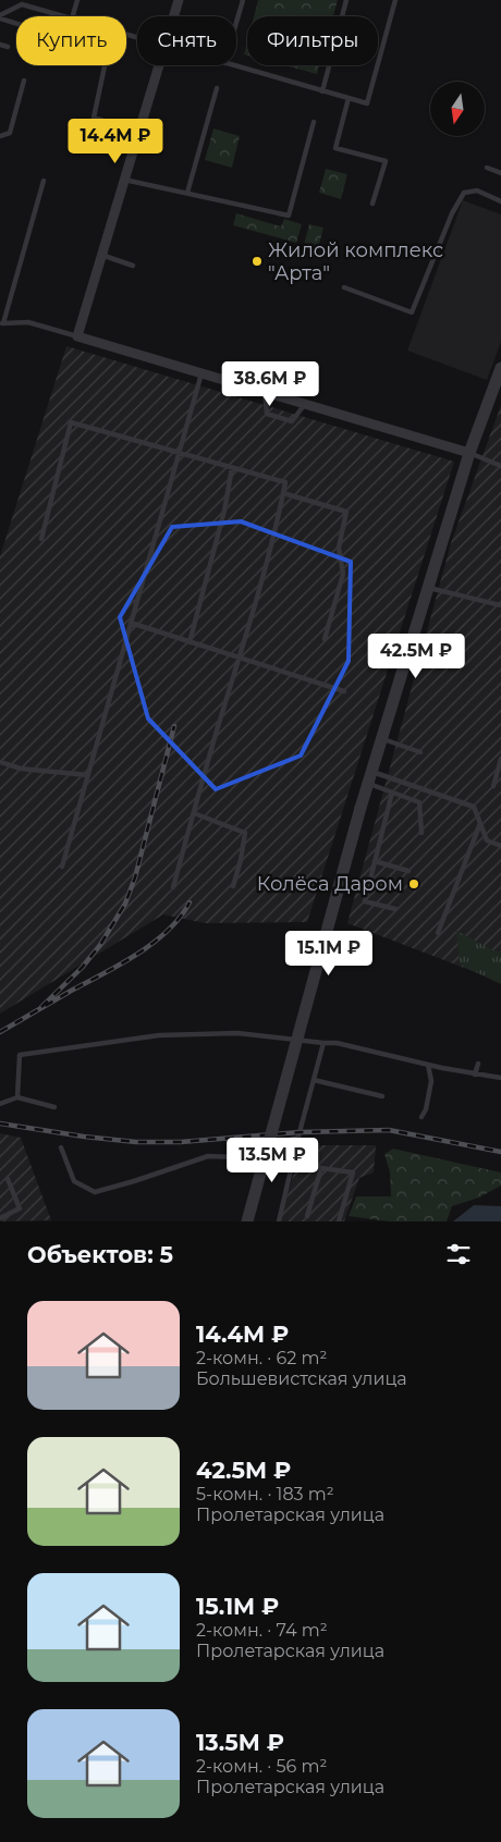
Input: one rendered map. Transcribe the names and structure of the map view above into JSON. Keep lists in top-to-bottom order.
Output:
{
  "places": ["Жилой комплекс \"Арта\"", "Колёса Даром"],
  "north": "bottom",
  "page": {
    "chip": ["Купить", "Снять", "Фильтры"],
    "price": [
      "14.4M ₽",
      "38.6M ₽",
      "42.5M ₽",
      "15.1M ₽",
      "13.5M ₽"
    ],
    "heading": "Объектов: 5",
    "list": [
      {
        "name": "14.4M ₽",
        "note": "2-комн. · 62 m² · Большевистская улица"
      },
      {
        "name": "42.5M ₽",
        "note": "5-комн. · 183 m² · Пролетарская улица"
      },
      {
        "name": "15.1M ₽",
        "note": "2-комн. · 74 m² · Пролетарская улица"
      },
      {
        "name": "13.5M ₽",
        "note": "2-комн. · 56 m² · Пролетарская улица"
      }
    ]
  }
}
